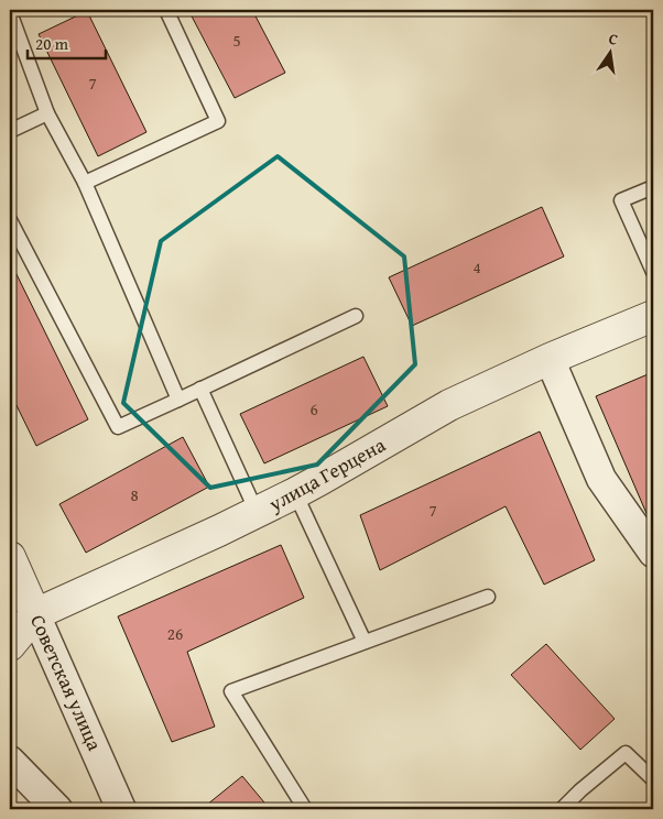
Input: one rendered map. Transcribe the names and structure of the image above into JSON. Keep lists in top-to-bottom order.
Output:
{
  "streets": {
    "street": ["улица Герцена", "Советская улица"]
  },
  "crossings": [
    ["улица Герцена", "Советская улица"]
  ],
  "house_numbers": [
    "5",
    "7",
    "4",
    "6",
    "8",
    "7",
    "26"
  ],
  "scale_bar": "20 m",
  "north": "top"
}
